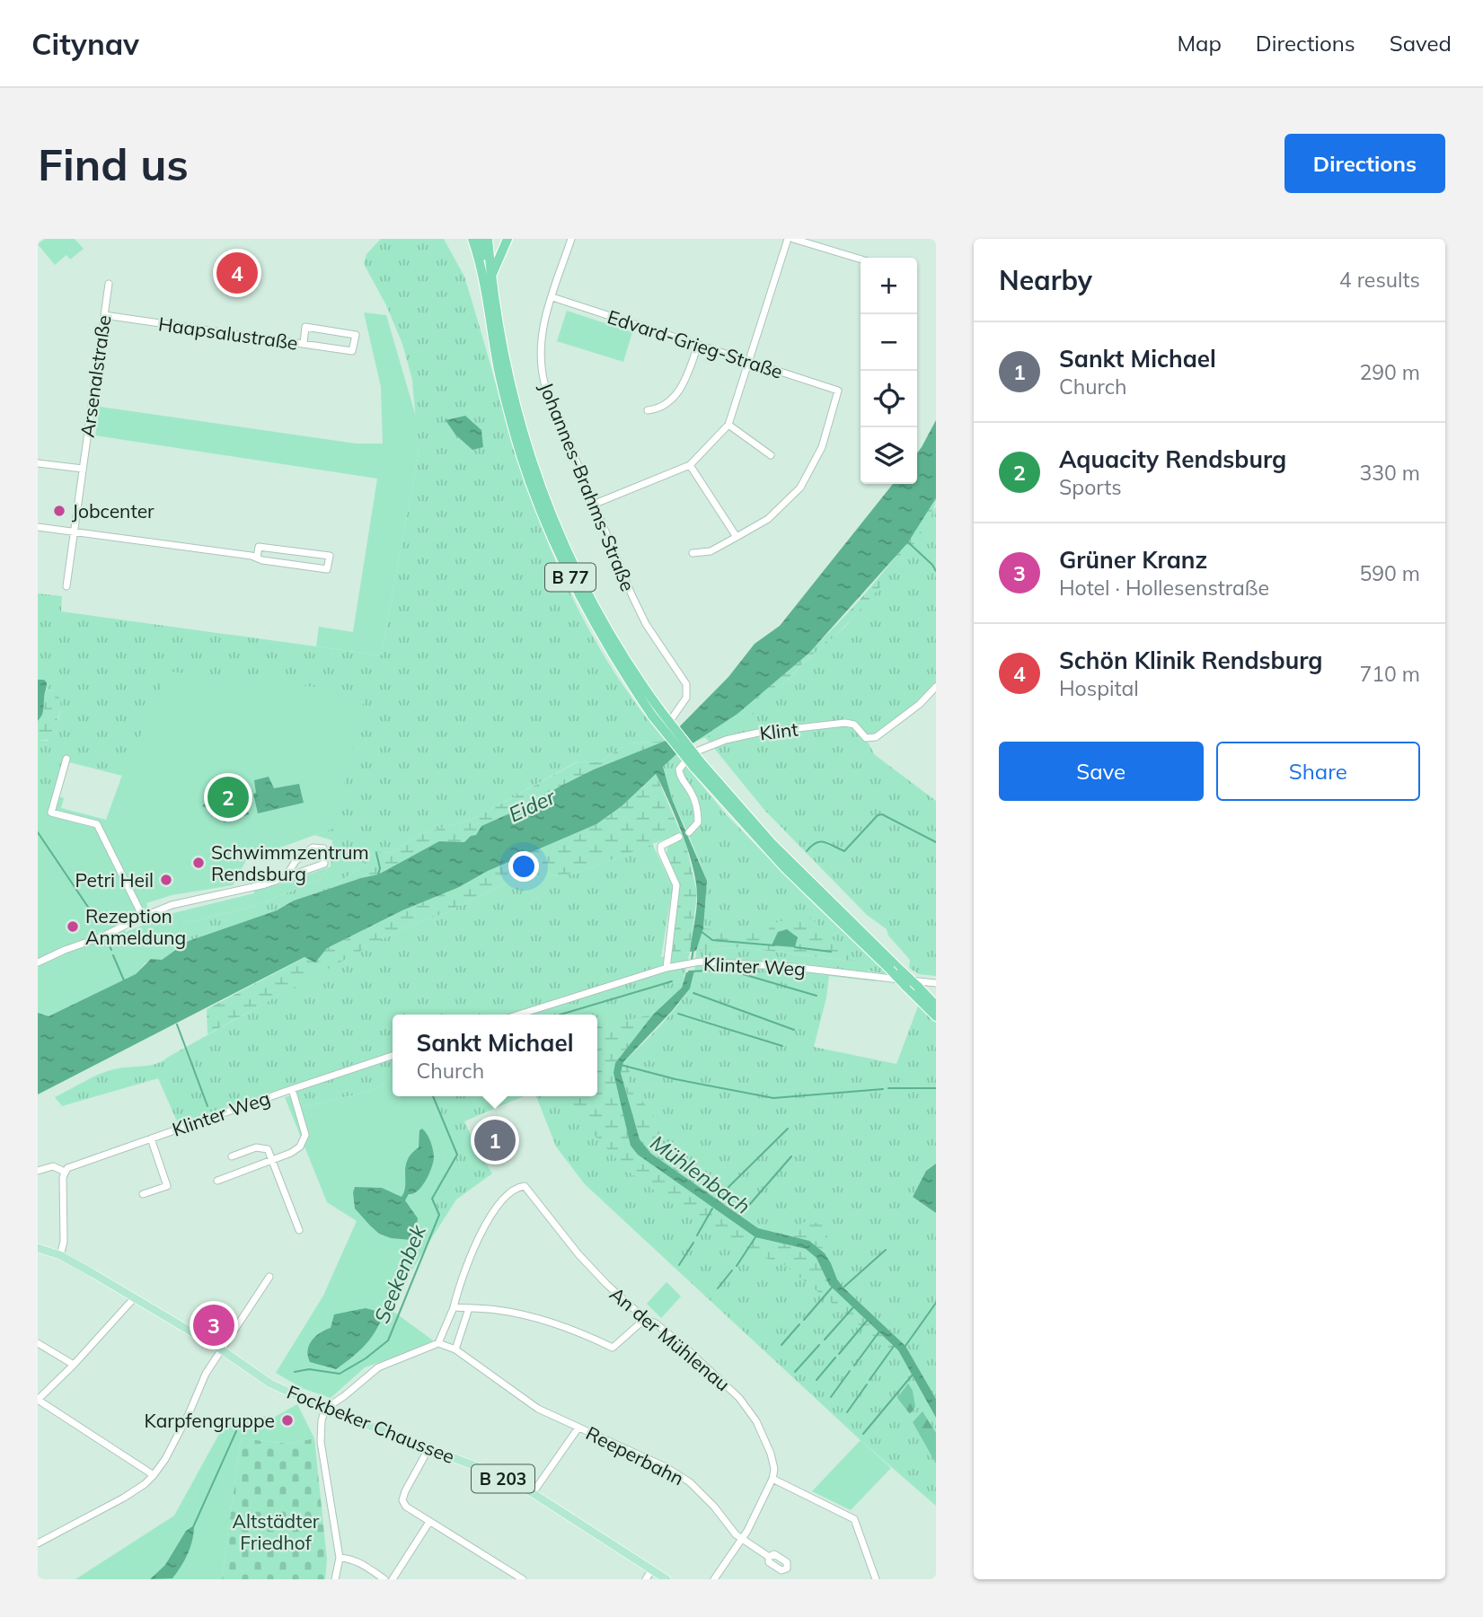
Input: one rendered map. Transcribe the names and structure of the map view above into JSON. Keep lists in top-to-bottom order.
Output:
{
  "streets": {
    "highway": ["B 77"],
    "main road": ["Fockbeker Chaussee", "B 203"],
    "street": [
      "Haapsalustraße",
      "Edvard-Grieg-Straße",
      "Arsenalstraße",
      "Johannes-Brahms-Straße",
      "Klint",
      "Klinter Weg",
      "An der Mühlenau",
      "Reeperbahn"
    ]
  },
  "crossings": [
    ["Haapsalustraße", "Arsenalstraße"],
    ["Edvard-Grieg-Straße", "Johannes-Brahms-Straße"],
    ["Fockbeker Chaussee", "Reeperbahn"],
    ["Fockbeker Chaussee", "B 203"]
  ],
  "water": ["Eider", "Mühlenbach", "Seekenbek"],
  "parks": ["Altstädter Friedhof"],
  "places": [
    "Jobcenter",
    "Schwimmzentrum Rendsburg",
    "Petri Heil",
    "Rezeption Anmeldung",
    "Karpfengruppe"
  ],
  "page": {
    "header": "Citynav",
    "nav": ["Map", "Directions", "Saved"],
    "buttons": [
      "Directions",
      ["Save", "Share"]
    ],
    "title": "Find us",
    "heading": ["Nearby", "4 results"],
    "pins": [
      "4",
      "2",
      "1",
      "3"
    ],
    "map_buttons": ["+", "−"],
    "list": [
      {
        "mark": "1",
        "name": "Sankt Michael",
        "note": "Church",
        "value": "290 m"
      },
      {
        "mark": "2",
        "name": "Aquacity Rendsburg",
        "note": "Sports",
        "value": "330 m"
      },
      {
        "mark": "3",
        "name": "Grüner Kranz",
        "note": "Hotel · Hollesenstraße",
        "value": "590 m"
      },
      {
        "mark": "4",
        "name": "Schön Klinik Rendsburg",
        "note": "Hospital",
        "value": "710 m"
      }
    ],
    "popup": ["Sankt Michael", "Church"]
  }
}
